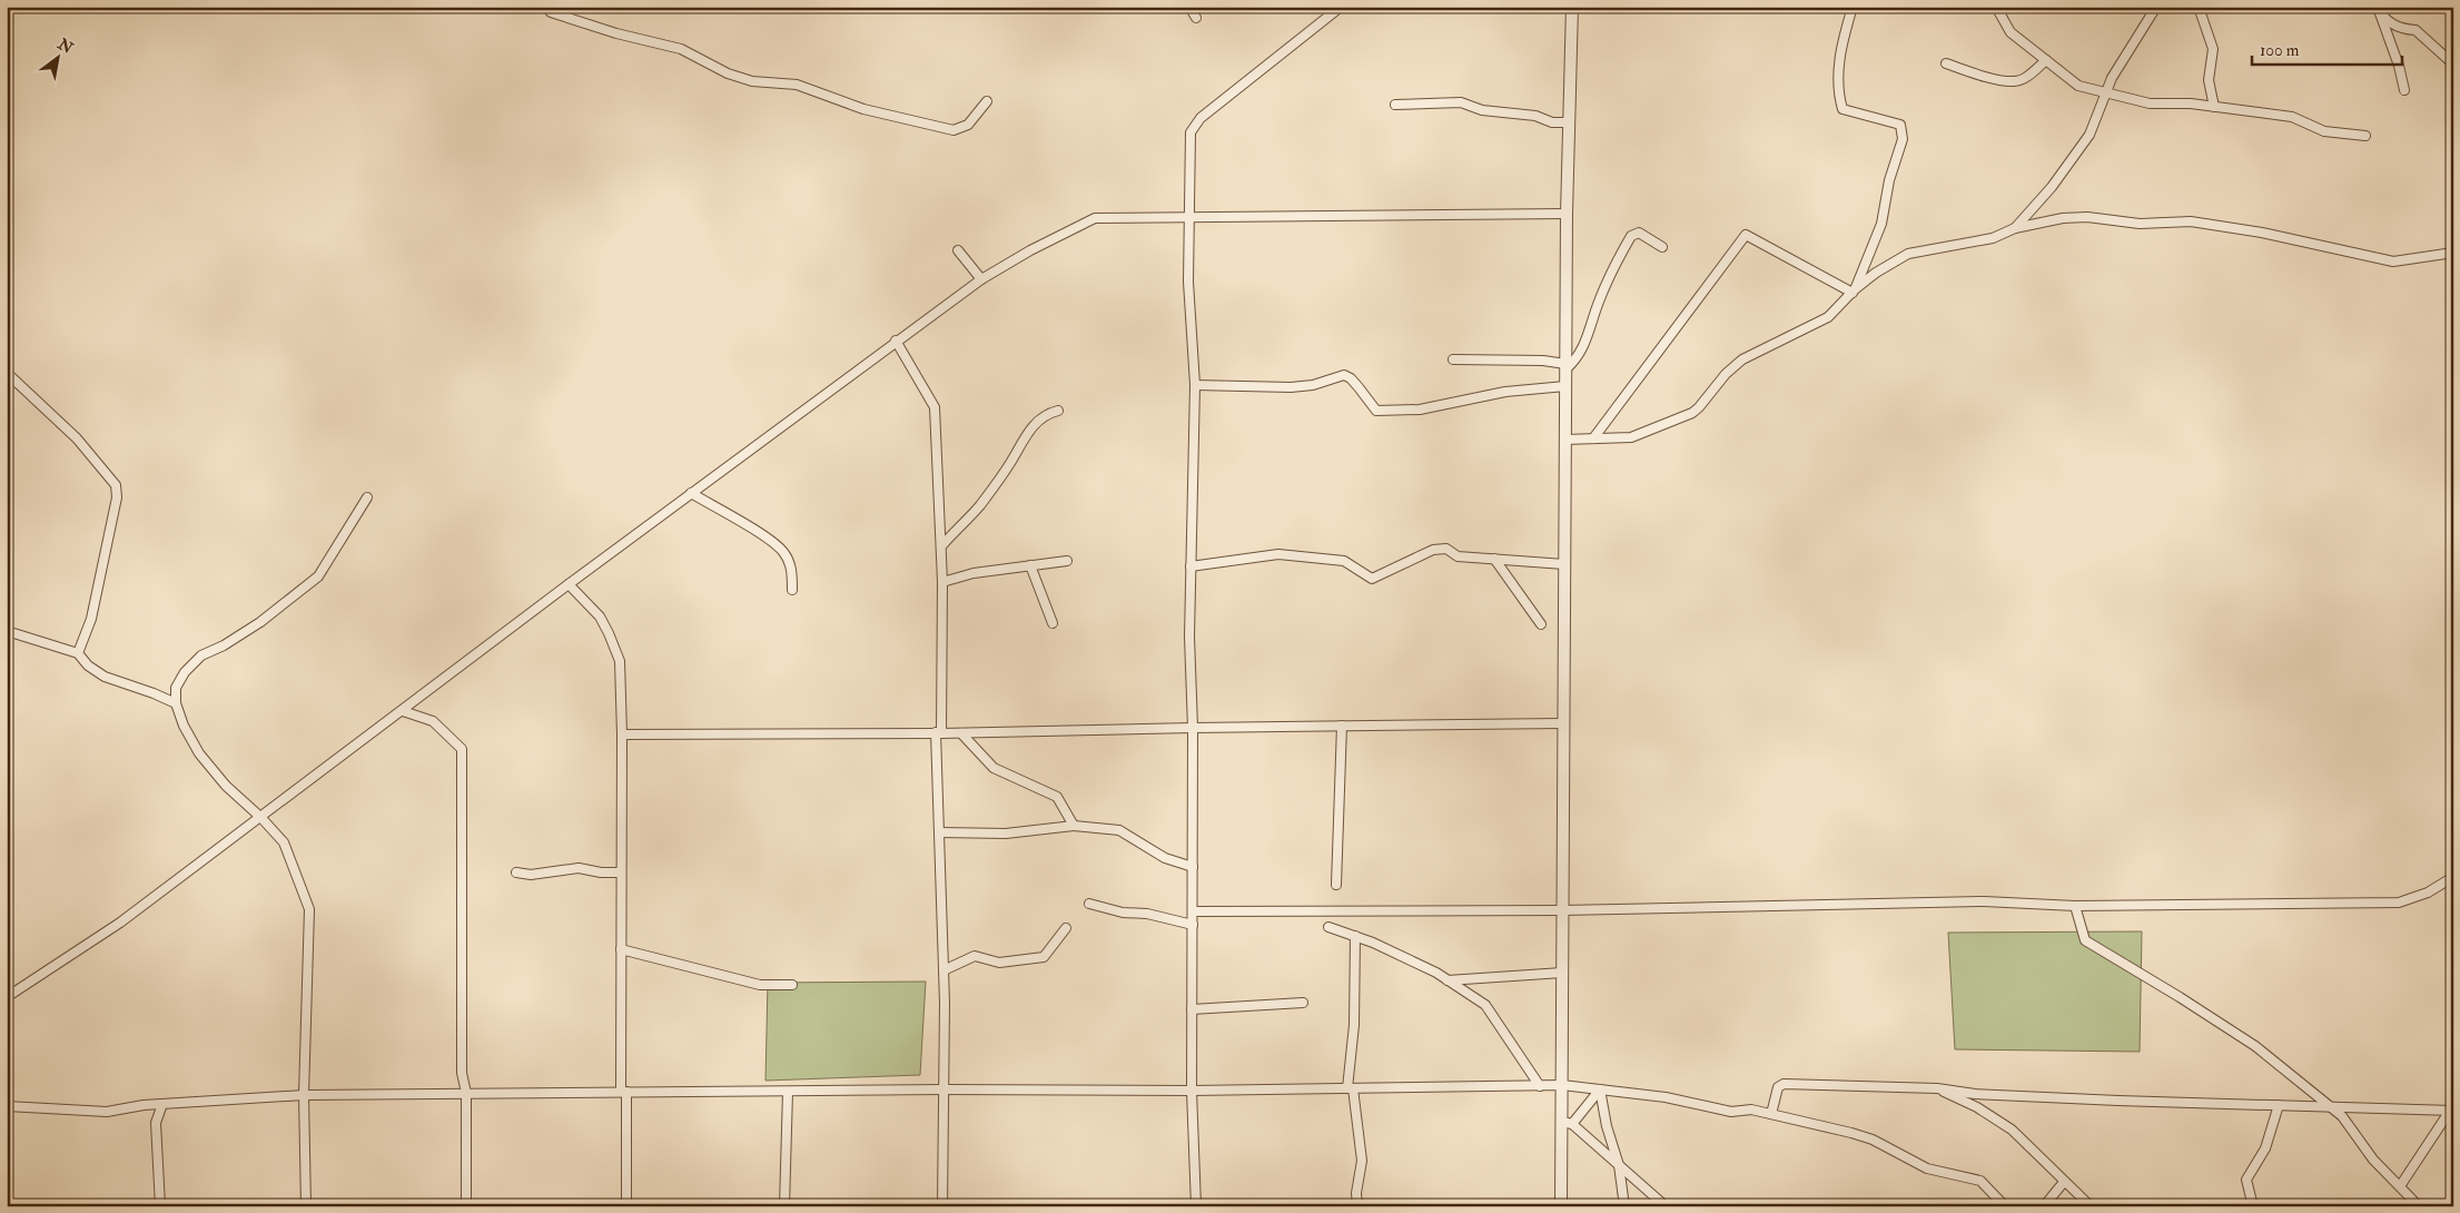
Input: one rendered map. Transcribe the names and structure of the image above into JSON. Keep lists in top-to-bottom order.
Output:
{
  "scale_bar": "100 m",
  "north": "top right"
}
